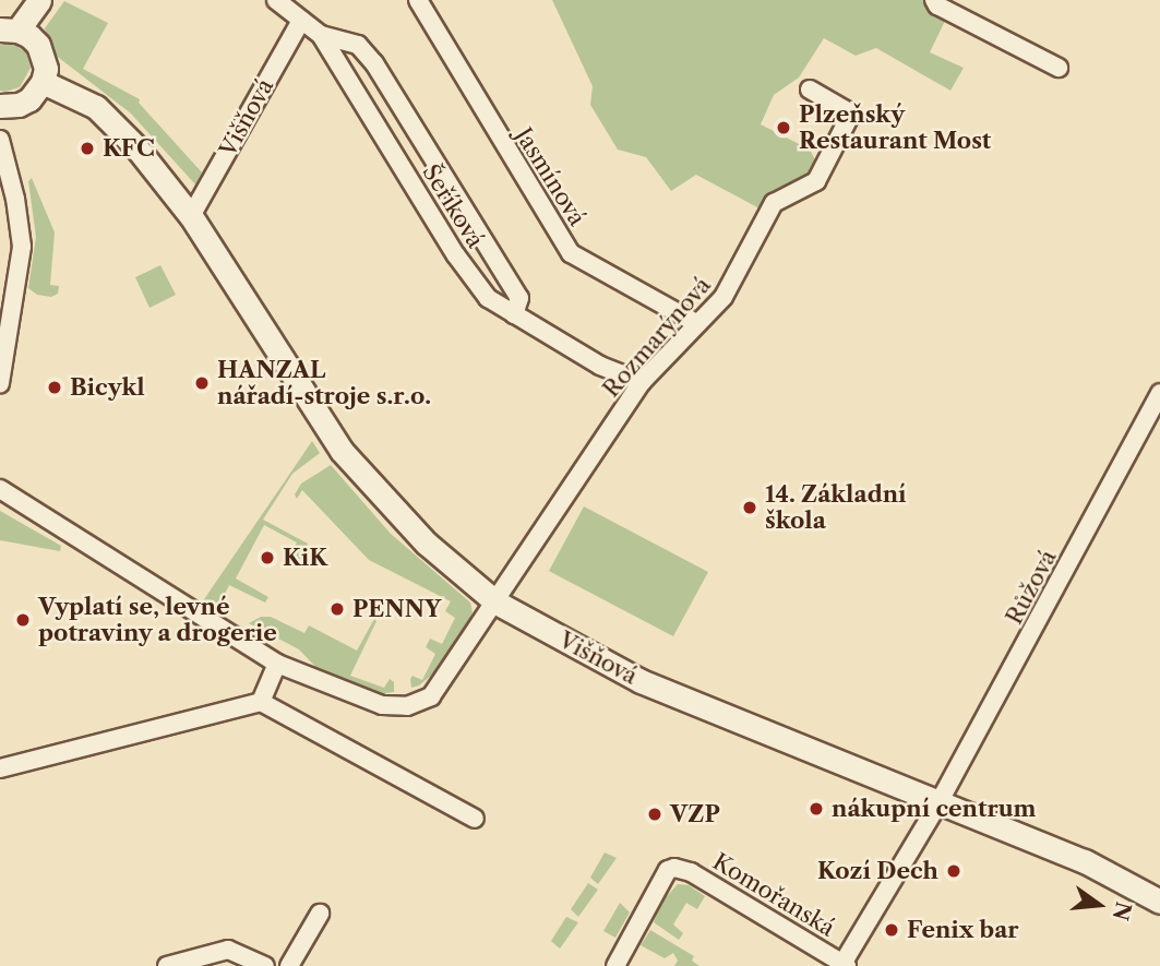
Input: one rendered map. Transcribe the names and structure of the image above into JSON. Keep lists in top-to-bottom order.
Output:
{
  "streets": {
    "street": [
      "Višňová",
      "Jasmínová",
      "Šeříková",
      "Rozmarýnová",
      "Růžová",
      "Komořanská"
    ]
  },
  "crossings": [
    ["Višňová", "Šeříková"],
    ["Višňová", "Rozmarýnová"],
    ["Višňová", "Růžová"],
    ["Jasmínová", "Rozmarýnová"],
    ["Šeříková", "Rozmarýnová"],
    ["Růžová", "Komořanská"]
  ],
  "places": [
    "Plzeňský Restaurant Most",
    "KFC",
    "HANZAL nářadí-stroje s.r.o.",
    "Bicykl",
    "14. Základní škola",
    "KiK",
    "PENNY",
    "Vyplatí se, levné potraviny a drogerie",
    "nákupní centrum",
    "VZP",
    "Kozí Dech",
    "Fenix bar"
  ],
  "north": "right"
}
